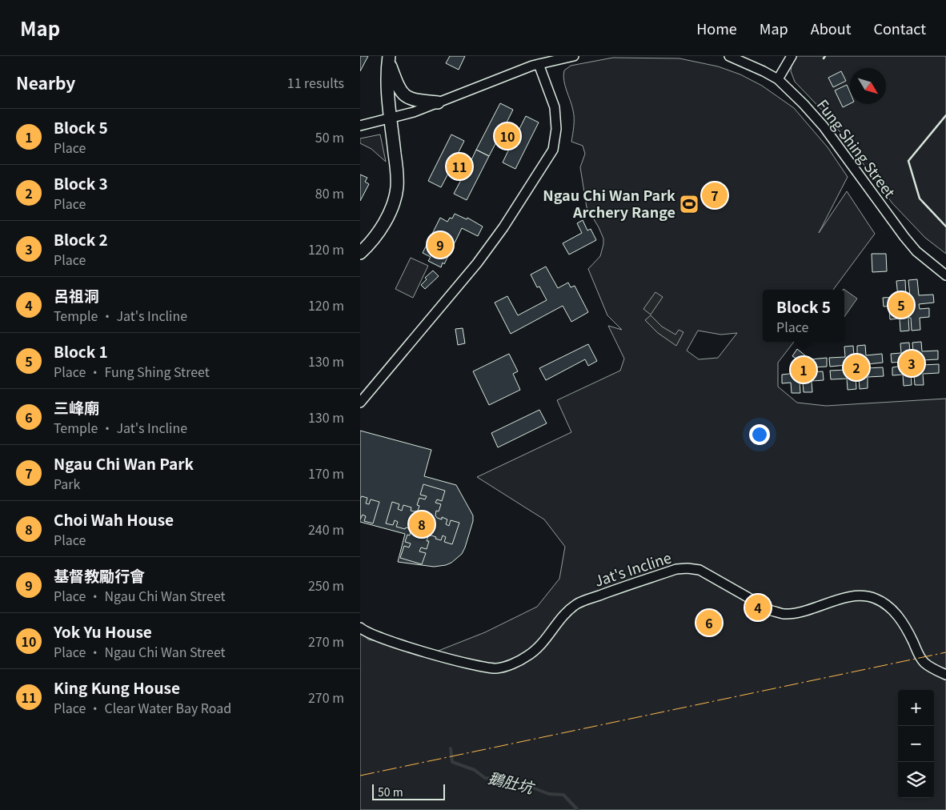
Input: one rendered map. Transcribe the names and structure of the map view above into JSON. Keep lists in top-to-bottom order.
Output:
{
  "streets": {
    "street": ["Fung Shing Street", "Jat's Incline"]
  },
  "water": ["鵝肚坑"],
  "places": {
    "sports": ["Ngau Chi Wan Park Archery Range"]
  },
  "scale_bar": "50 m",
  "north": "bottom right",
  "page": {
    "header": "Map",
    "nav": [
      "Home",
      "Map",
      "About",
      "Contact"
    ],
    "heading": ["Nearby", "11 results"],
    "list": [
      {
        "mark": "1",
        "name": "Block 5",
        "note": "Place",
        "value": "50 m"
      },
      {
        "mark": "2",
        "name": "Block 3",
        "note": "Place",
        "value": "80 m"
      },
      {
        "mark": "3",
        "name": "Block 2",
        "note": "Place",
        "value": "120 m"
      },
      {
        "mark": "4",
        "name": "呂祖洞",
        "note": "Temple · Jat's Incline",
        "value": "120 m"
      },
      {
        "mark": "5",
        "name": "Block 1",
        "note": "Place · Fung Shing Street",
        "value": "130 m"
      },
      {
        "mark": "6",
        "name": "三峰廟",
        "note": "Temple · Jat's Incline",
        "value": "130 m"
      },
      {
        "mark": "7",
        "name": "Ngau Chi Wan Park",
        "note": "Park",
        "value": "170 m"
      },
      {
        "mark": "8",
        "name": "Choi Wah House",
        "note": "Place",
        "value": "240 m"
      },
      {
        "mark": "9",
        "name": "基督教勵行會",
        "note": "Place · Ngau Chi Wan Street",
        "value": "250 m"
      },
      {
        "mark": "10",
        "name": "Yok Yu House",
        "note": "Place · Ngau Chi Wan Street",
        "value": "270 m"
      },
      {
        "mark": "11",
        "name": "King Kung House",
        "note": "Place · Clear Water Bay Road",
        "value": "270 m"
      }
    ],
    "pins": [
      "10",
      "11",
      "7",
      "9",
      "5",
      "3",
      "2",
      "1",
      "8",
      "4",
      "6"
    ],
    "popup": ["Block 5", "Place"],
    "map_buttons": ["+", "−"],
    "scale": "50 m"
  }
}
